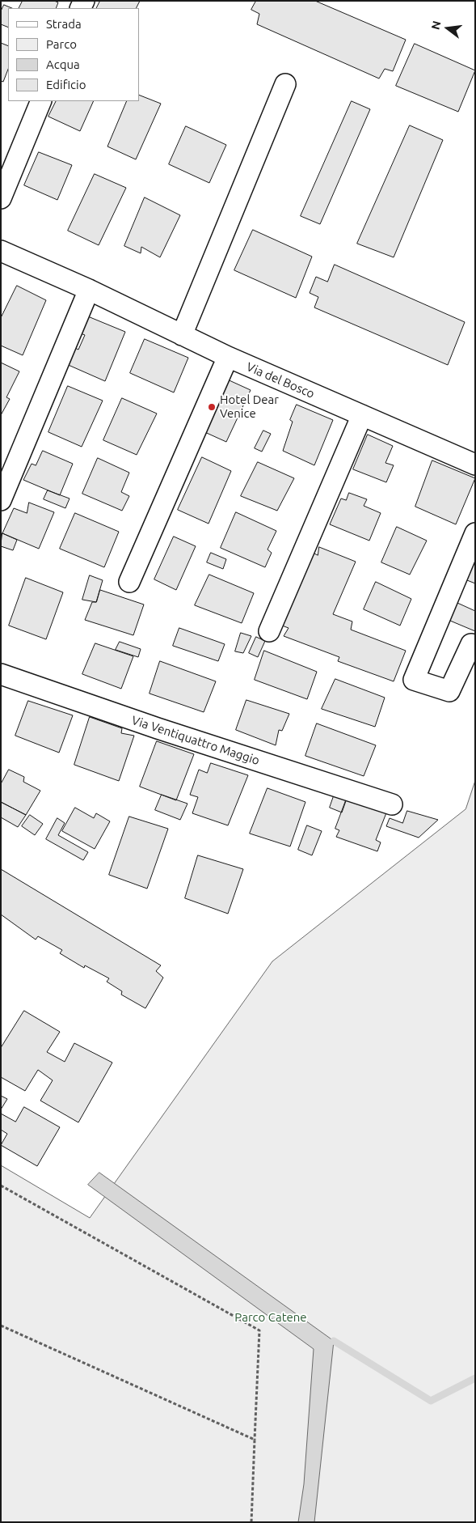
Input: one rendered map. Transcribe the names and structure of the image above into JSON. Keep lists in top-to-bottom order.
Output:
{
  "streets": {
    "street": ["Via del Bosco", "Via Ventiquattro Maggio"]
  },
  "parks": ["Parco Catene"],
  "places": ["Hotel Dear Venice"],
  "legend": [
    "Strada",
    "Parco",
    "Acqua",
    "Edificio"
  ],
  "north": "left"
}
